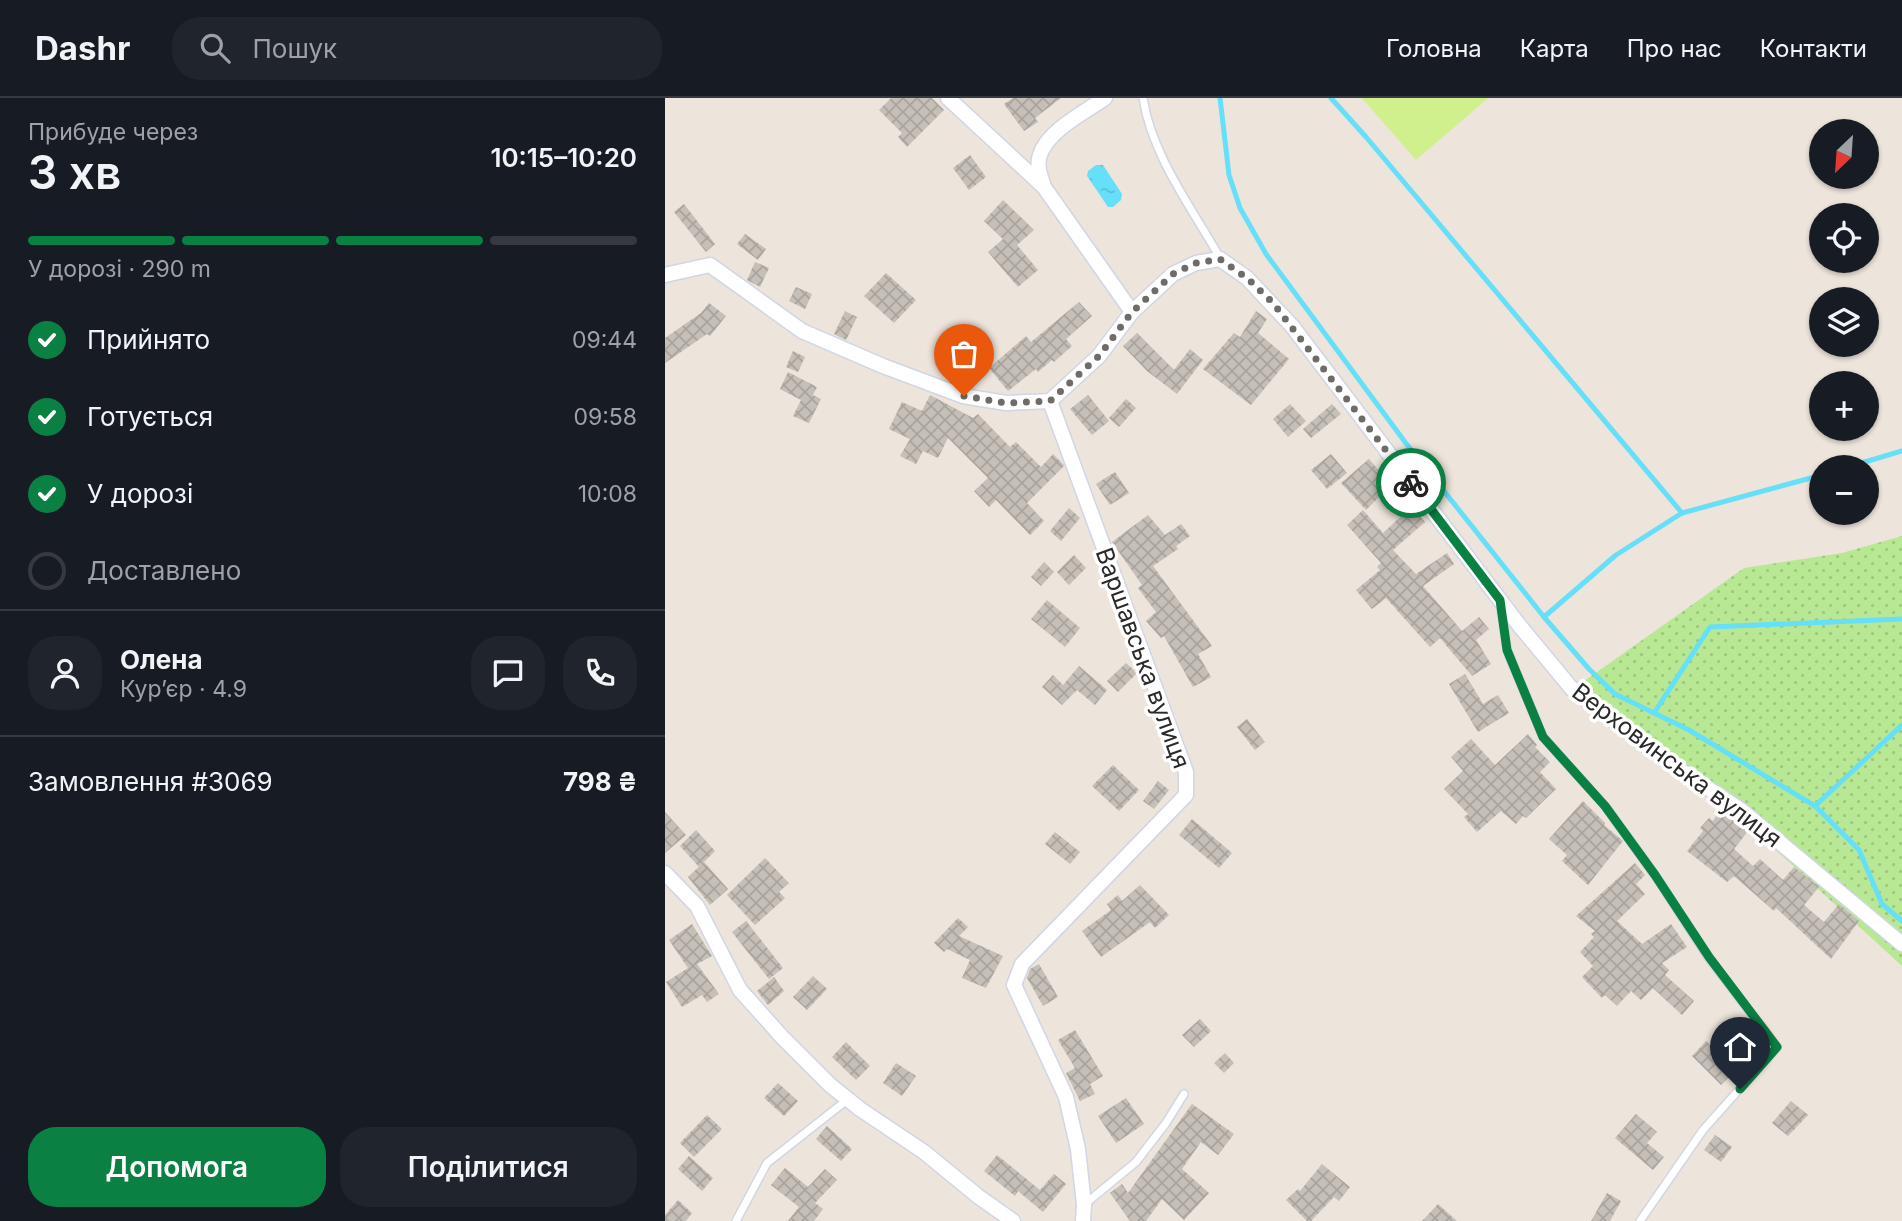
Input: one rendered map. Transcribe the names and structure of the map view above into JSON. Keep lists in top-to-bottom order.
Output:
{
  "streets": {
    "street": ["Варшавська вулиця", "Верховинська вулиця"]
  },
  "north": "bottom left",
  "page": {
    "header": "Dashr",
    "search": "Пошук",
    "nav": [
      "Головна",
      "Карта",
      "Про нас",
      "Контакти"
    ],
    "heading": ["3 хв", "Прибуде через", "10:15–10:20"],
    "panel": [
      "Олена",
      "Кур’єр · 4.9",
      "Замовлення #3069",
      "798 ₴"
    ],
    "map_buttons": ["+", "−"],
    "bar": "У дорозі · 290 m",
    "list": [
      ["Прийнято", "09:44"],
      ["Готується", "09:58"],
      ["У дорозі", "10:08"],
      "Доставлено"
    ],
    "buttons": ["Допомога", "Поділитися"]
  }
}
